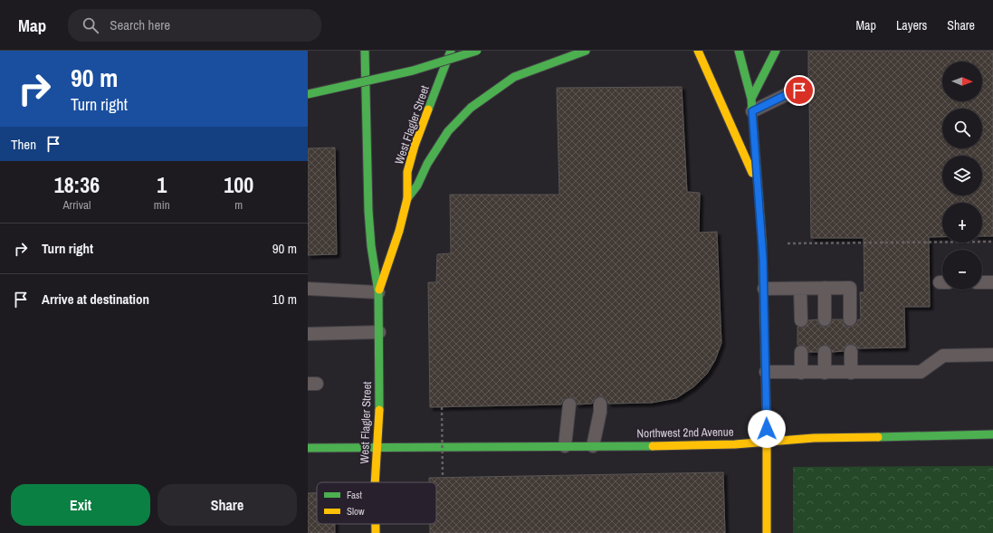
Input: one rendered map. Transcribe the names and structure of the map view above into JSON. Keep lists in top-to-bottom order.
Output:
{
  "streets": {
    "main road": ["West Flagler Street", "Northwest 2nd Avenue"]
  },
  "crossings": [
    ["West Flagler Street", "Northwest 2nd Avenue"]
  ],
  "legend": ["Fast", "Slow"],
  "north": "right",
  "page": {
    "header": "Map",
    "search": "Search here",
    "nav": ["Map", "Layers", "Share"],
    "turn": ["90 m", "Turn right"],
    "map_buttons": ["+", "−"],
    "then": "Then",
    "eta": [
      "18:36",
      "Arrival",
      "1",
      "min",
      "100",
      "m"
    ],
    "list": [
      {
        "name": "Turn right",
        "value": "90 m"
      },
      {
        "name": "Arrive at destination",
        "value": "10 m"
      }
    ],
    "buttons": ["Exit", "Share"]
  }
}
